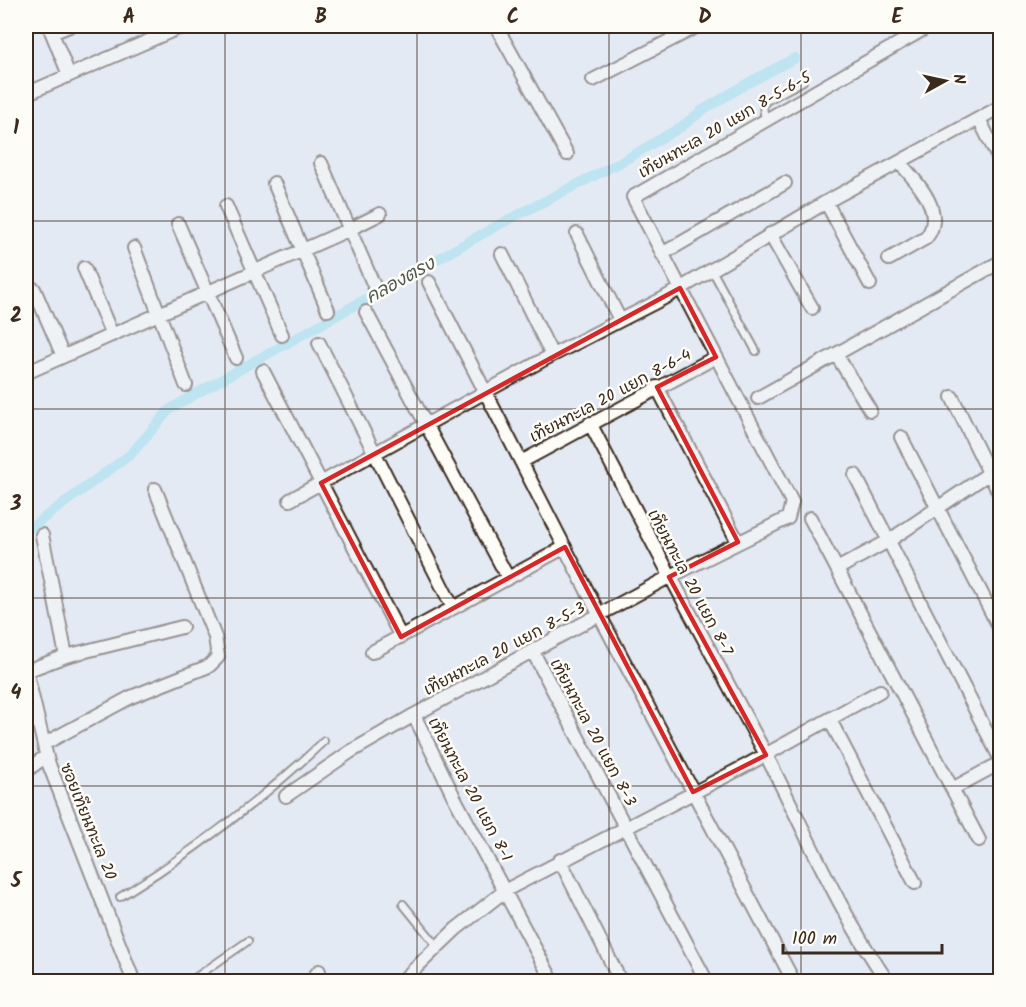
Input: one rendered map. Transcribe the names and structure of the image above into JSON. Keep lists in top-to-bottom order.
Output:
{
  "streets": {
    "street": [
      "เทียนทะเล 20 แยก 8-5-6-5",
      "เทียนทะเล 20 แยก 8-6-4",
      "เทียนทะเล 20 แยก 8-7",
      "เทียนทะเล 20 แยก 8-5-3",
      "เทียนทะเล 20 แยก 8-3",
      "เทียนทะเล 20 แยก 8-1",
      "ซอยเทียนทะเล 20"
    ]
  },
  "crossings": [
    ["เทียนทะเล 20 แยก 8-5-6-5", "เทียนทะเล 20 แยก 8-6-4"],
    ["เทียนทะเล 20 แยก 8-5-6-5", "เทียนทะเล 20 แยก 8-5-3"],
    ["เทียนทะเล 20 แยก 8-6-4", "เทียนทะเล 20 แยก 8-7"],
    ["เทียนทะเล 20 แยก 8-7", "เทียนทะเล 20 แยก 8-5-3"],
    ["เทียนทะเล 20 แยก 8-5-3", "เทียนทะเล 20 แยก 8-3"],
    ["เทียนทะเล 20 แยก 8-5-3", "เทียนทะเล 20 แยก 8-1"]
  ],
  "water": ["คลองตรง"],
  "scale_bar": "100 m",
  "north": "right",
  "grid": {
    "columns": [
      "A",
      "B",
      "C",
      "D",
      "E"
    ],
    "rows": [
      "1",
      "2",
      "3",
      "4",
      "5"
    ]
  }
}
